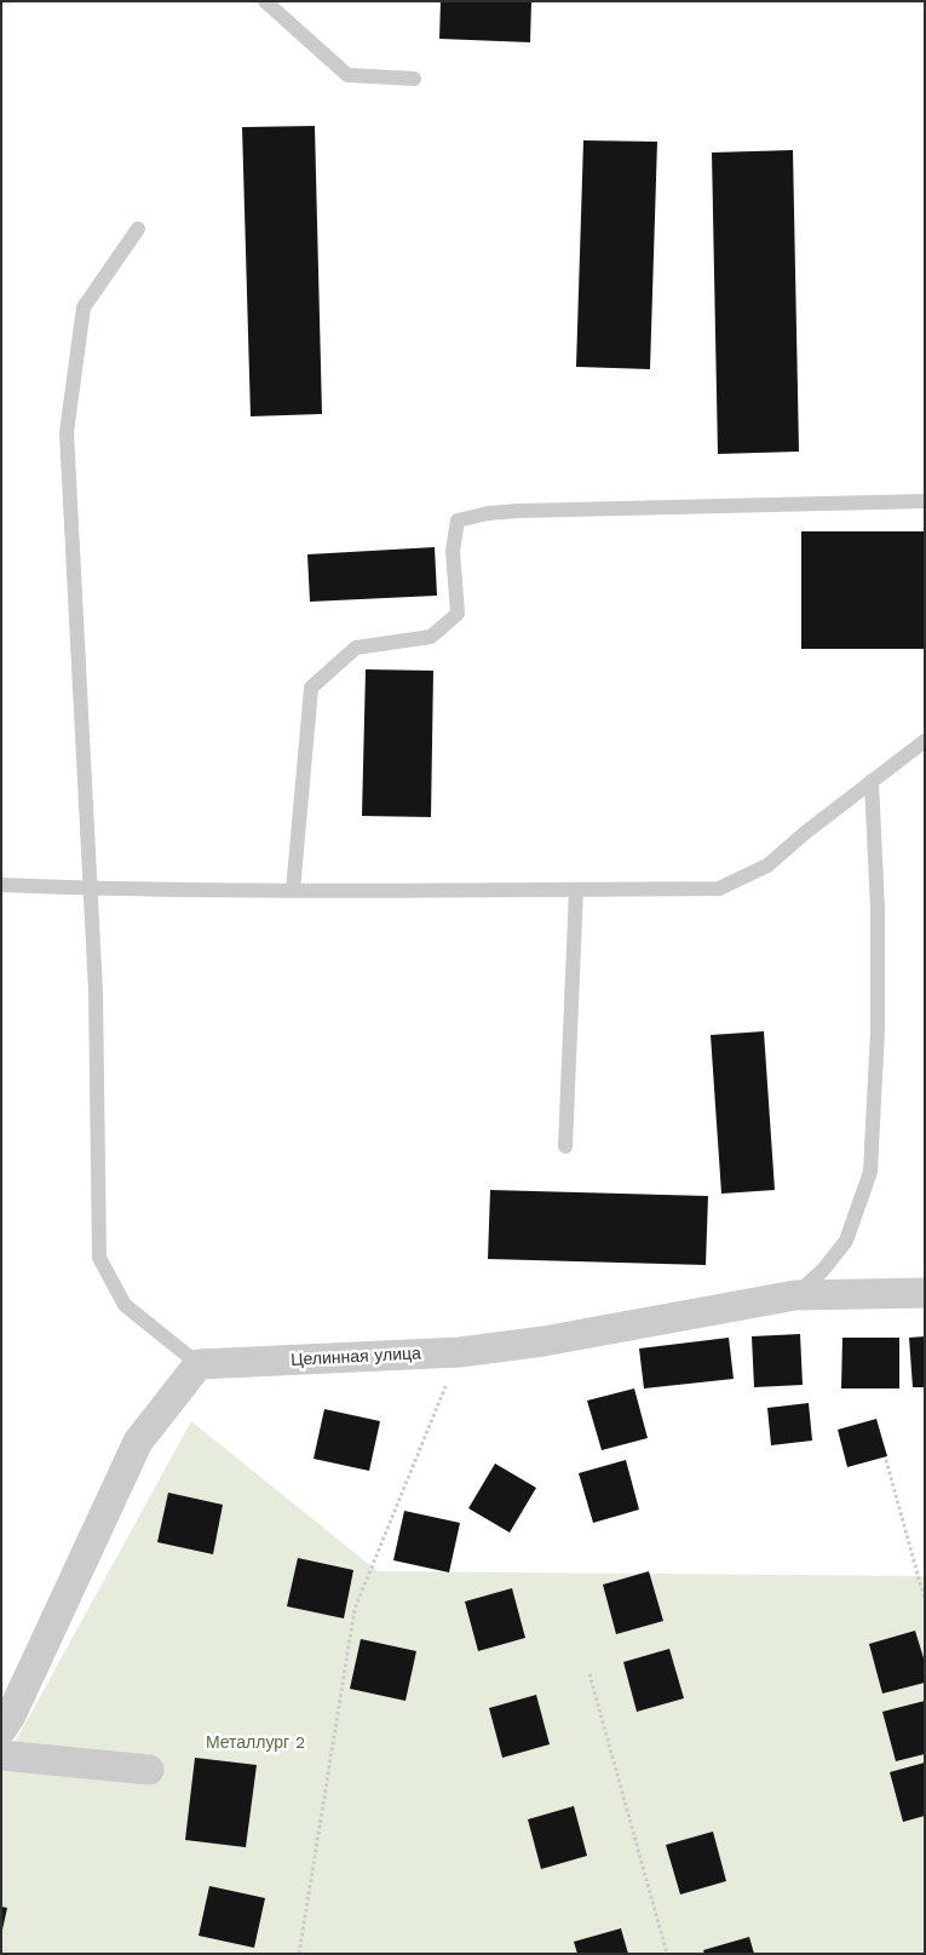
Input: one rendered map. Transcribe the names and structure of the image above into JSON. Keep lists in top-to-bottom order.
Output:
{
  "streets": {
    "street": ["Целинная улица"]
  },
  "parks": ["Металлург 2"]
}
